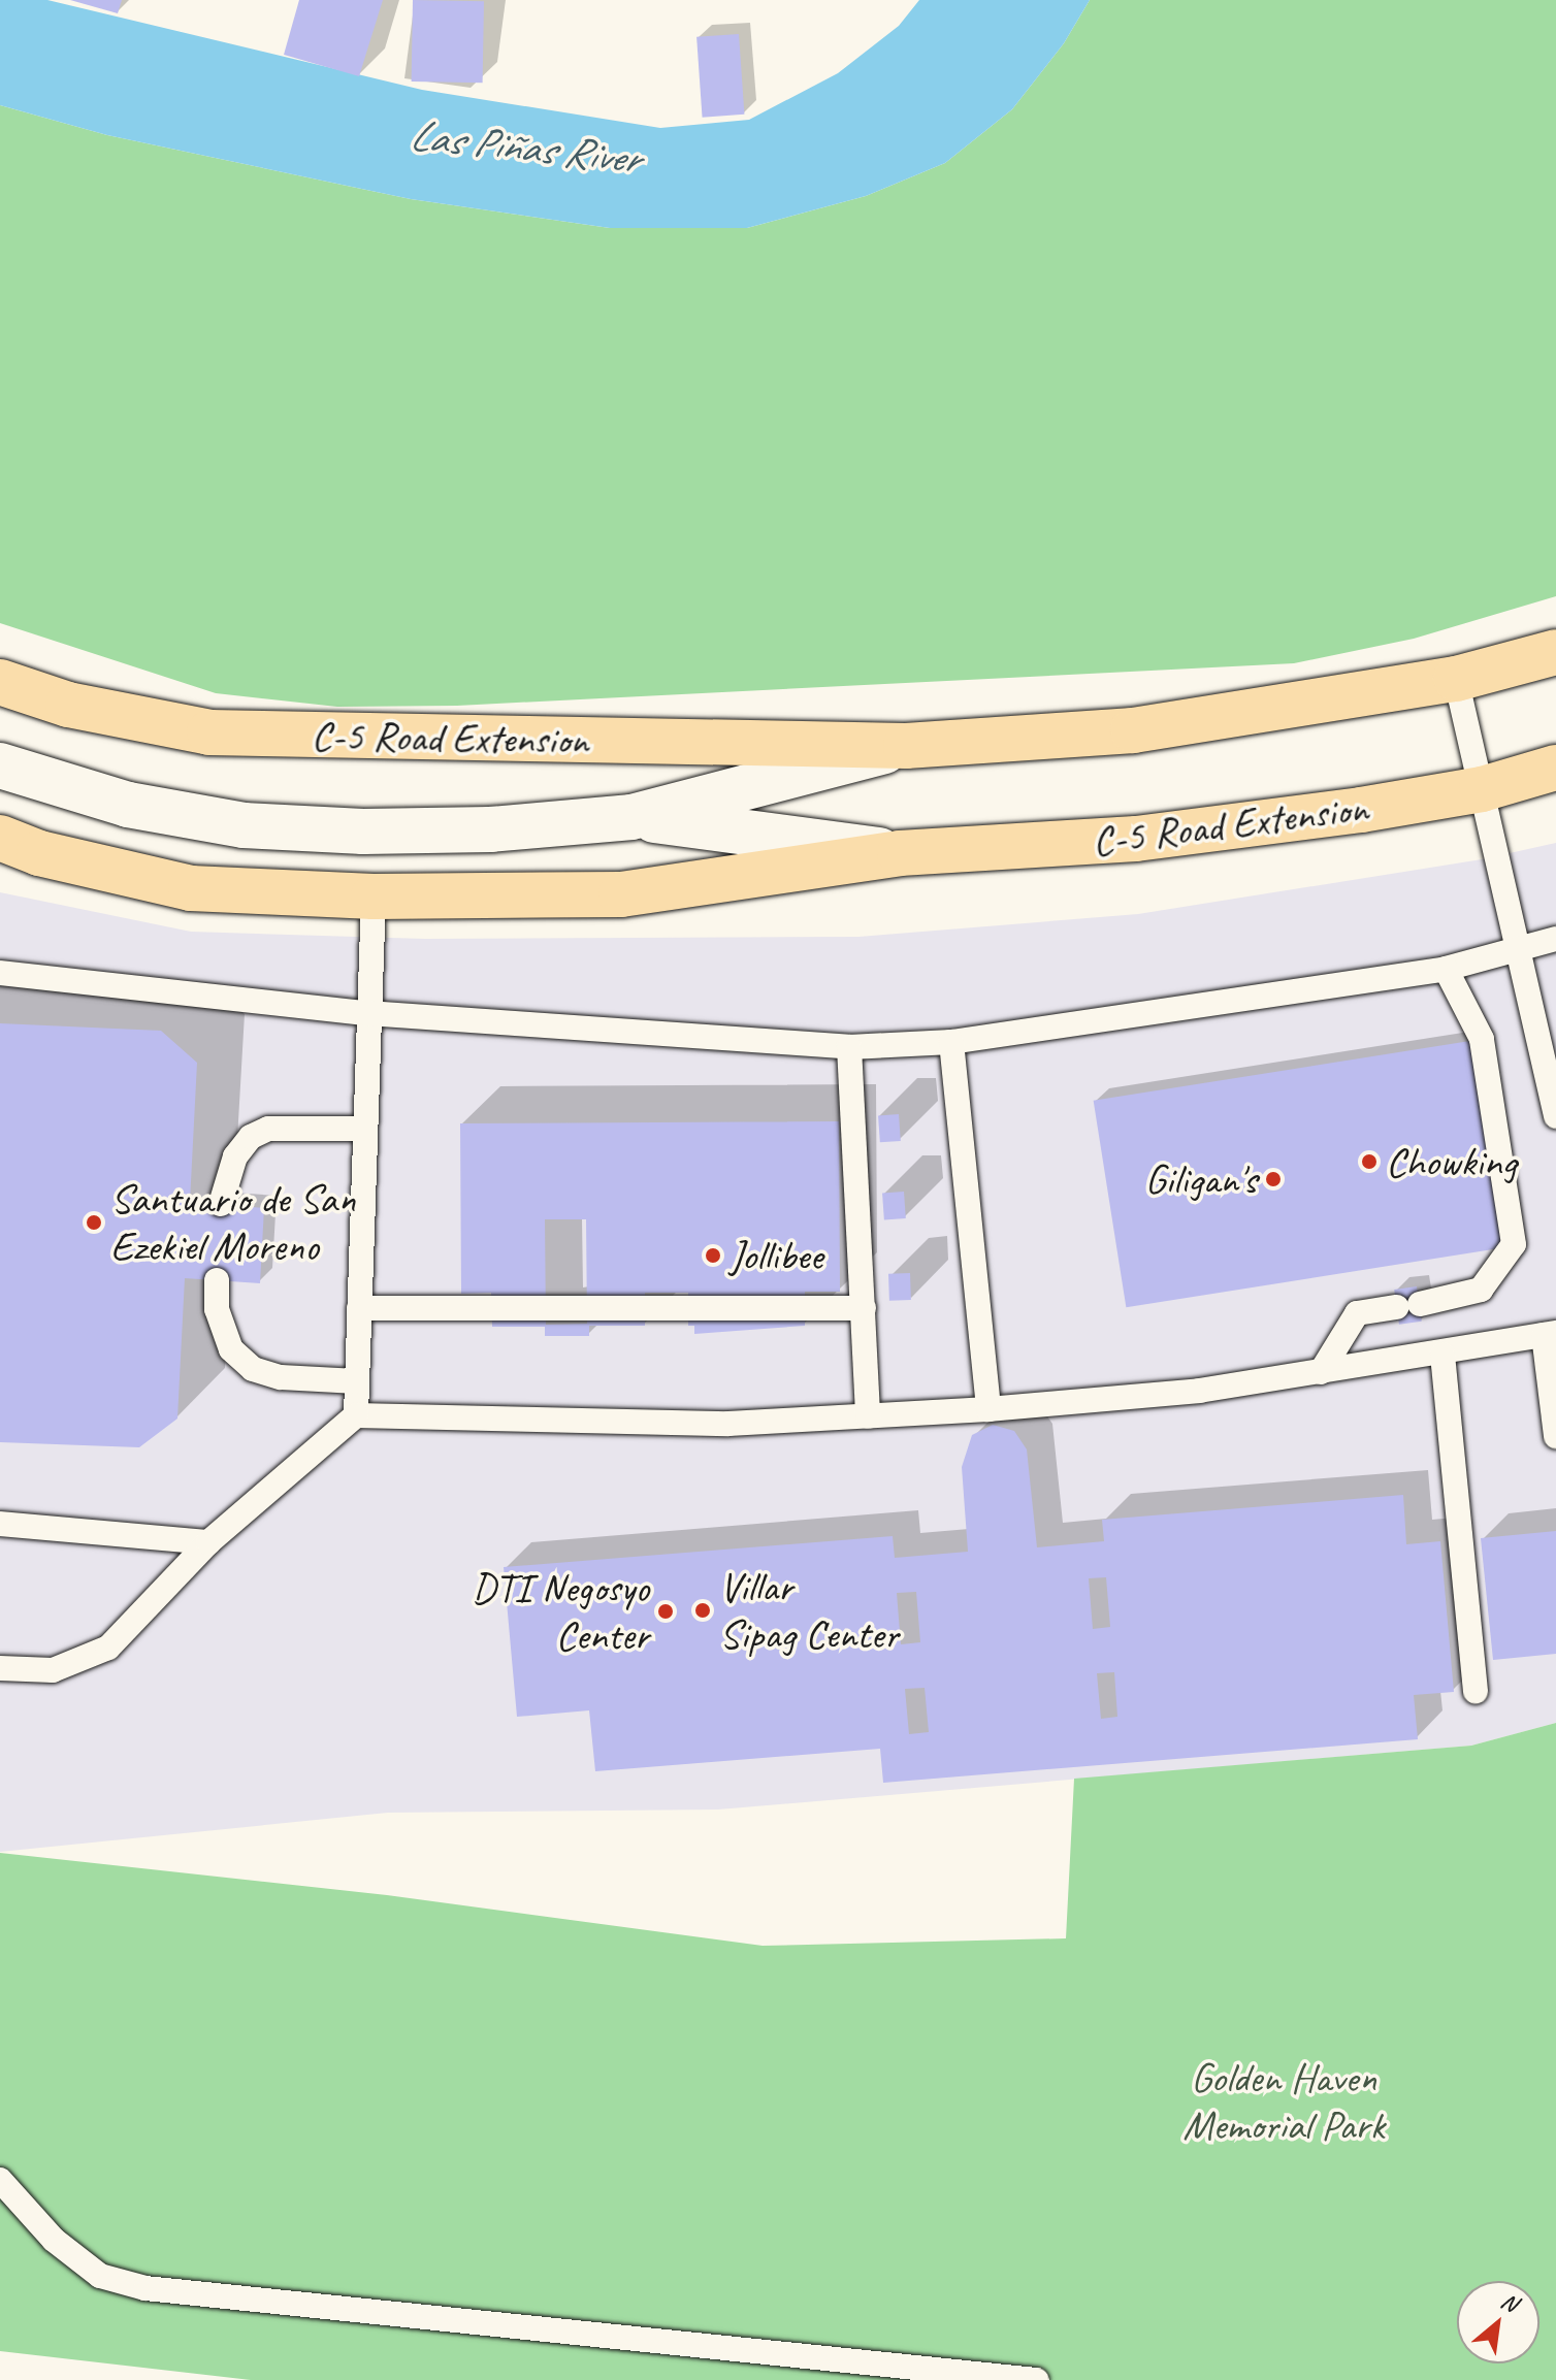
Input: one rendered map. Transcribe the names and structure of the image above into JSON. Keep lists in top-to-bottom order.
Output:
{
  "streets": {
    "main road": ["C-5 Road Extension"]
  },
  "water": ["Las Piñas River"],
  "parks": ["Golden Haven Memorial Park"],
  "places": [
    "Chowking",
    "Giligan's",
    "Santuario de San Ezekiel Moreno",
    "Jollibee",
    "Villar Sipag Center",
    "DTI Negosyo Center"
  ],
  "north": "top right"
}
